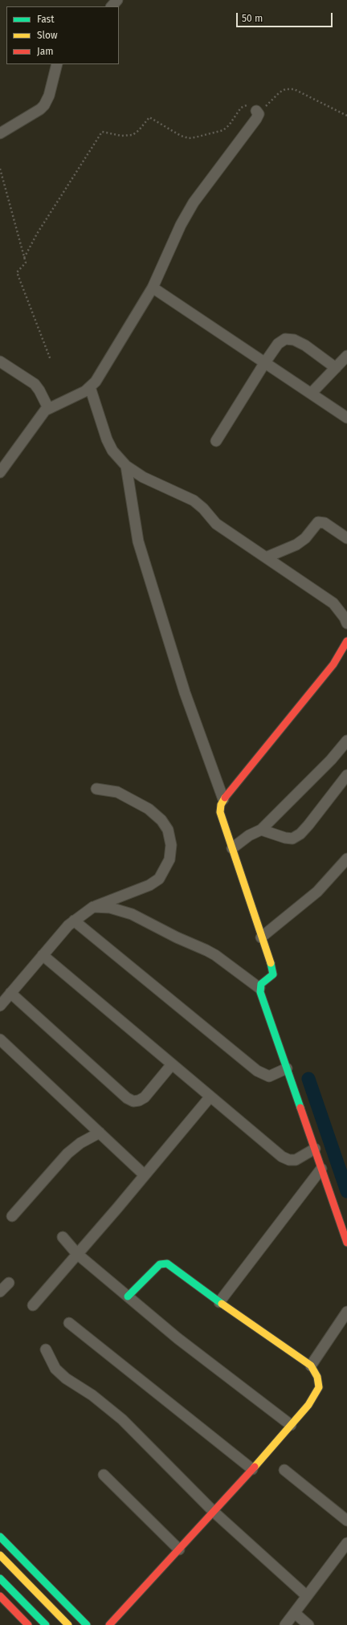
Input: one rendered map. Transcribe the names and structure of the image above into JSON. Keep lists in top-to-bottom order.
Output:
{
  "legend": ["Fast", "Slow", "Jam"],
  "scale_bar": "50 m"
}
